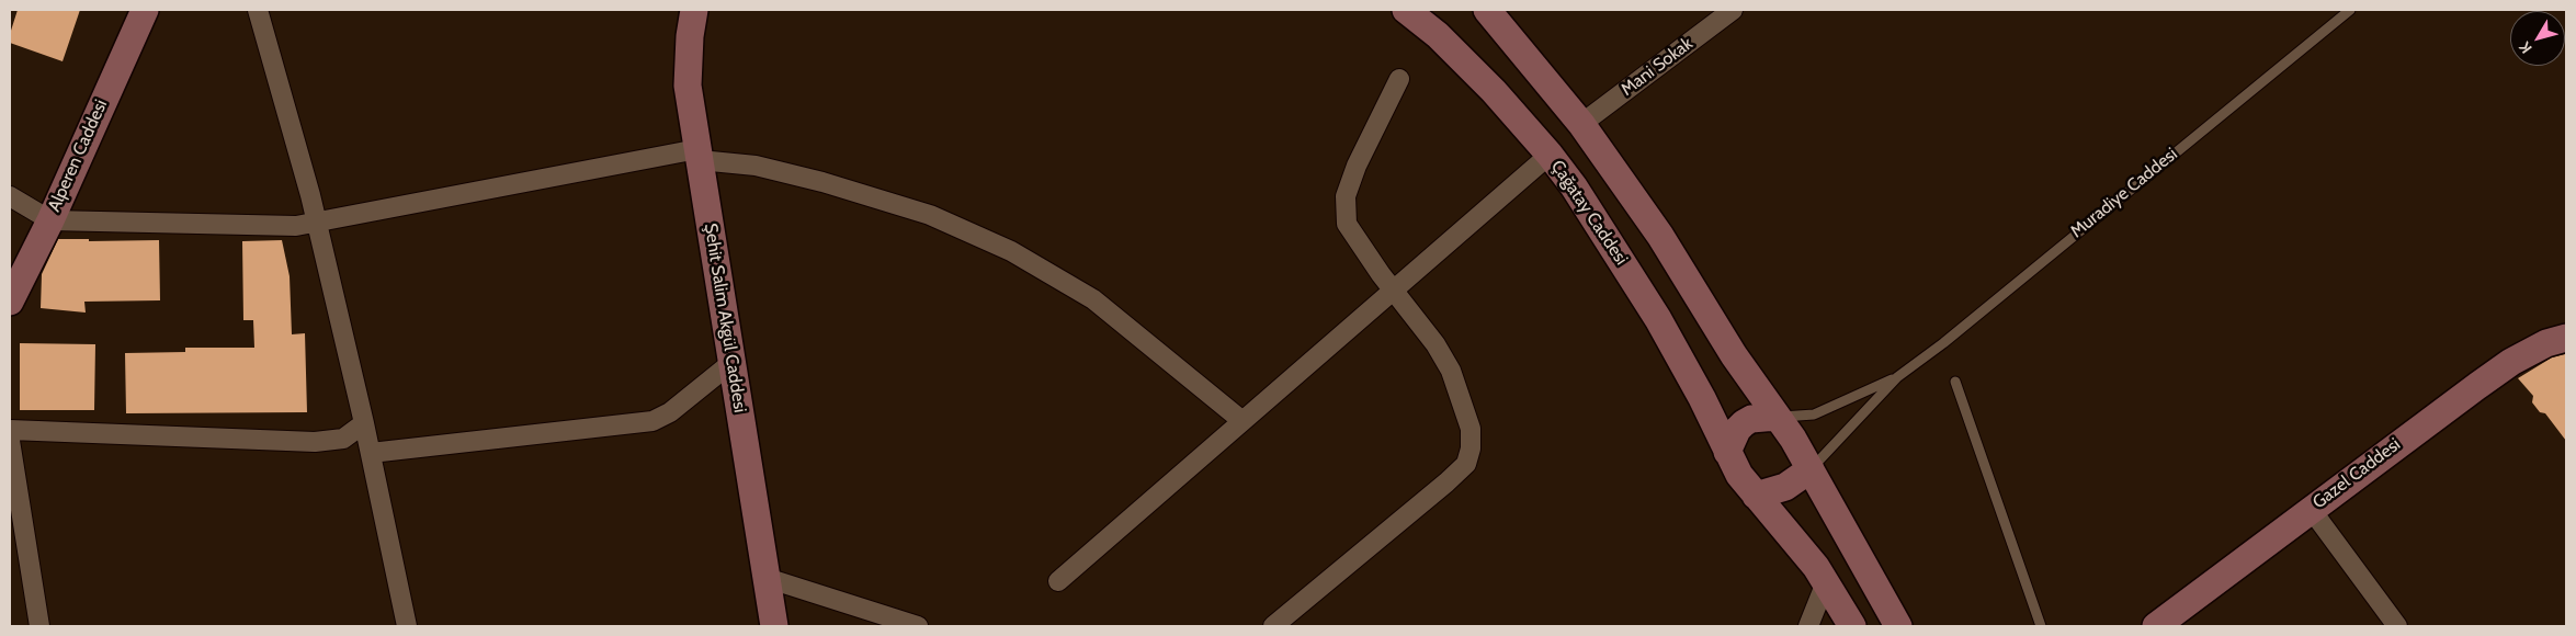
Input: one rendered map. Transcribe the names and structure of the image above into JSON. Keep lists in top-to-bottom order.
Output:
{
  "streets": {
    "main road": [
      "Alperen Caddesi",
      "Çağatay Caddesi",
      "Şehit Salim Akgül Caddesi",
      "Gazel Caddesi"
    ],
    "street": ["Mani Sokak"],
    "lane": ["Muradiye Caddesi"]
  },
  "crossings": [
    ["Muradiye Caddesi", "Çağatay Caddesi"]
  ],
  "north": "bottom left"
}
